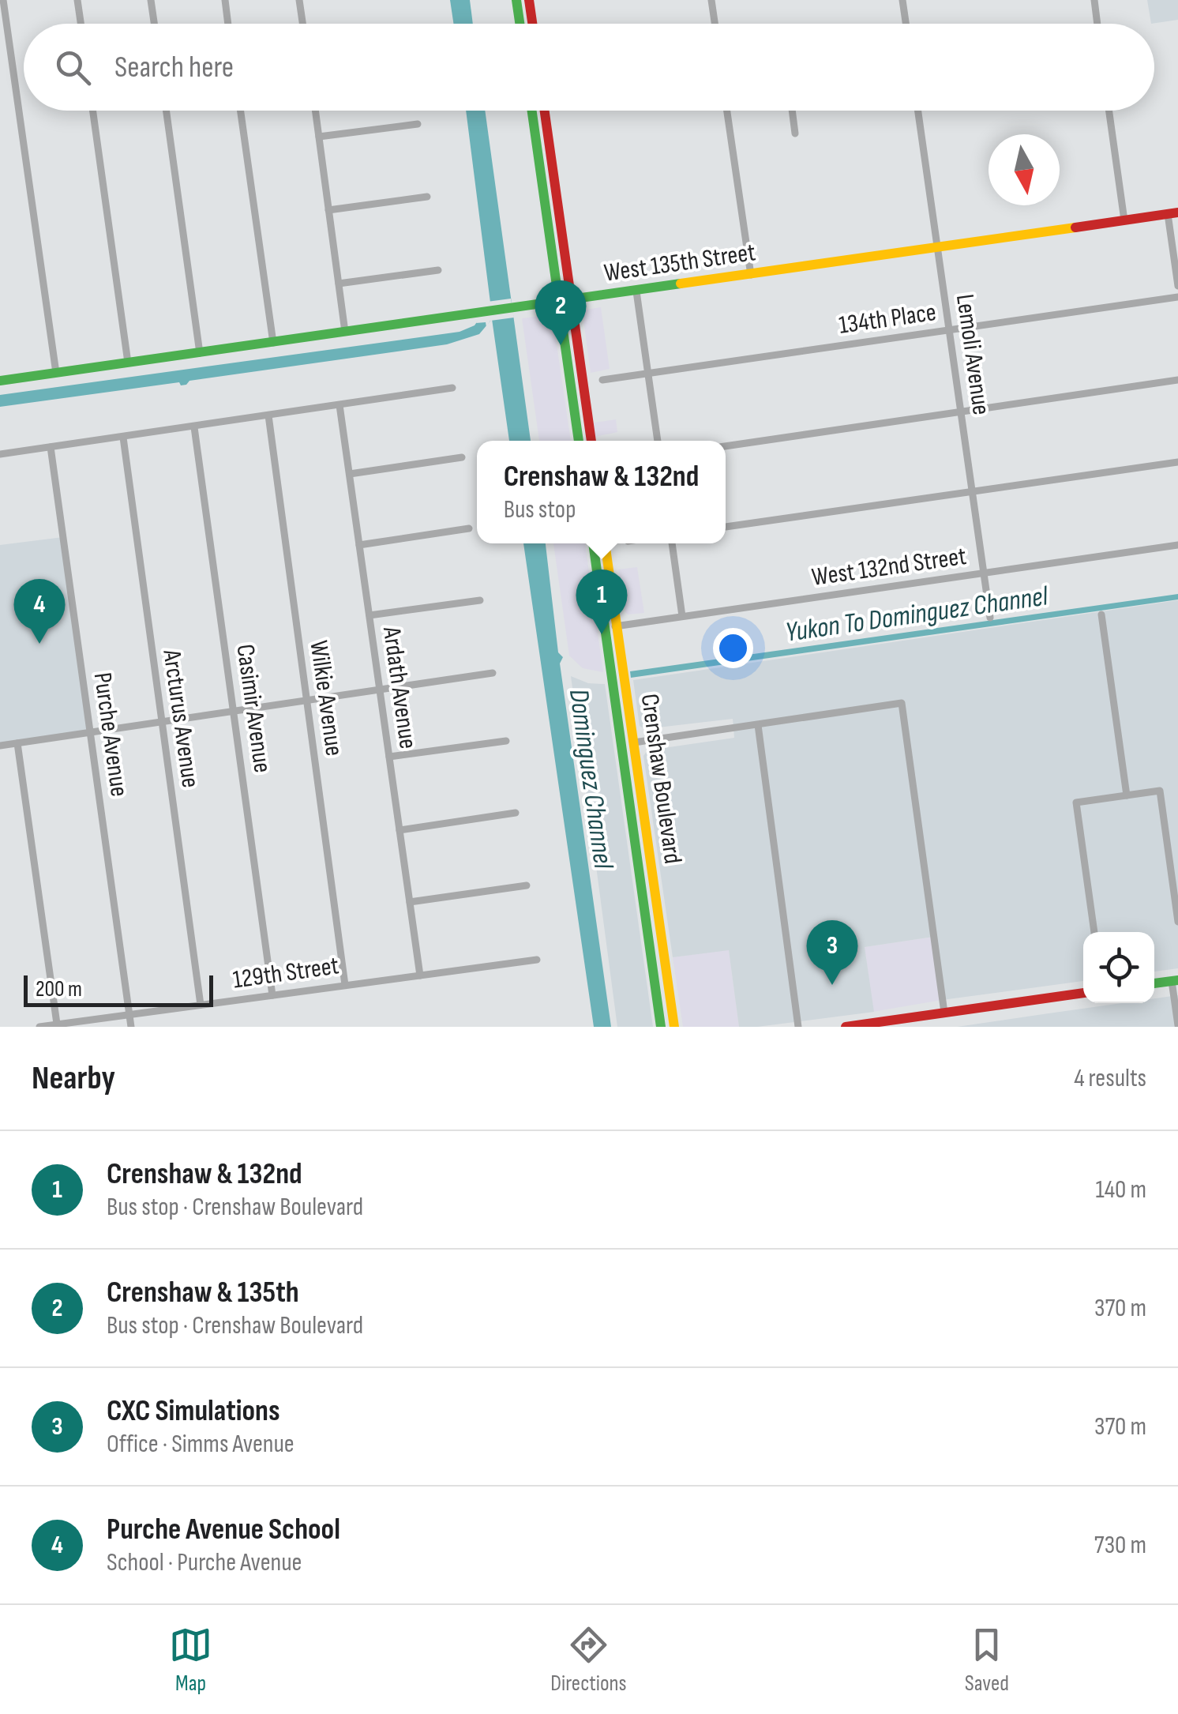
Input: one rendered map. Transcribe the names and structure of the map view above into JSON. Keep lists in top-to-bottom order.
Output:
{
  "streets": {
    "main road": ["West 135th Street", "Crenshaw Boulevard"],
    "street": [
      "134th Place",
      "Lemoli Avenue",
      "West 132nd Street",
      "Ardath Avenue",
      "Wilkie Avenue",
      "Casimir Avenue",
      "Arcturus Avenue",
      "Purche Avenue",
      "129th Street"
    ]
  },
  "crossings": [
    ["West 135th Street", "Lemoli Avenue"],
    ["134th Place", "Lemoli Avenue"],
    ["Lemoli Avenue", "West 132nd Street"],
    ["West 132nd Street", "Crenshaw Boulevard"],
    ["Ardath Avenue", "129th Street"],
    ["Wilkie Avenue", "129th Street"],
    ["Casimir Avenue", "129th Street"],
    ["Arcturus Avenue", "129th Street"],
    ["Purche Avenue", "129th Street"]
  ],
  "water": ["Yukon To Dominguez Channel", "Dominguez Channel"],
  "scale_bar": "200 m",
  "north": "bottom",
  "page": {
    "search": "Search here",
    "pins": [
      "2",
      "1",
      "4",
      "3"
    ],
    "popup": ["Crenshaw & 132nd", "Bus stop"],
    "scale": "200 m",
    "heading": ["Nearby", "4 results"],
    "list": [
      {
        "mark": "1",
        "name": "Crenshaw & 132nd",
        "note": "Bus stop · Crenshaw Boulevard",
        "value": "140 m"
      },
      {
        "mark": "2",
        "name": "Crenshaw & 135th",
        "note": "Bus stop · Crenshaw Boulevard",
        "value": "370 m"
      },
      {
        "mark": "3",
        "name": "CXC Simulations",
        "note": "Office · Simms Avenue",
        "value": "370 m"
      },
      {
        "mark": "4",
        "name": "Purche Avenue School",
        "note": "School · Purche Avenue",
        "value": "730 m"
      }
    ],
    "nav": ["Map", "Directions", "Saved"]
  }
}
